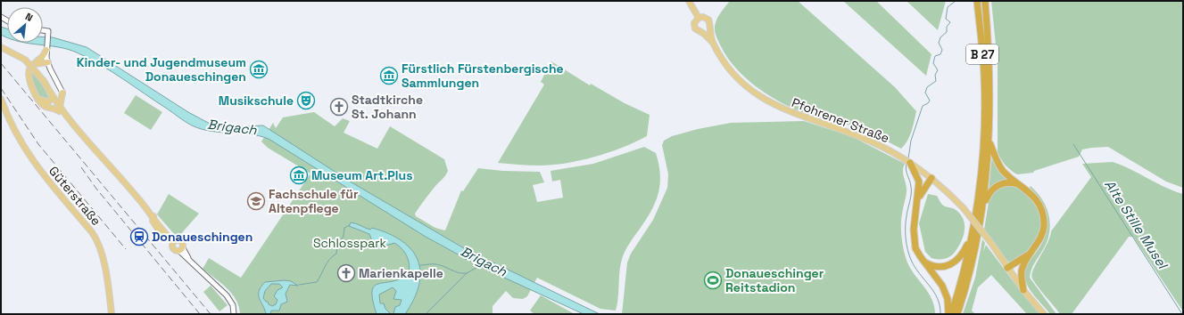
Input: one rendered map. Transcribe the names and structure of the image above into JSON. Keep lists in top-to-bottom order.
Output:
{
  "streets": {
    "highway": ["B 27"],
    "main road": ["Pfohrener Straße", "Güterstraße"]
  },
  "water": ["Brigach", "Alte Stille Musel"],
  "parks": ["Schlosspark"],
  "places": {
    "museum": ["Kinder- und Jugendmuseum Donaueschingen", "Fürstlich Fürstenbergische Sammlungen", "Museum Art.Plus"],
    "theatre": ["Musikschule"],
    "church": ["Stadtkirche St. Johann", "Marienkapelle"],
    "school or university": ["Fachschule für Altenpflege"],
    "station": ["Donaueschingen"],
    "sports": ["Donaueschinger Reitstadion"]
  },
  "north": "top right"
}
